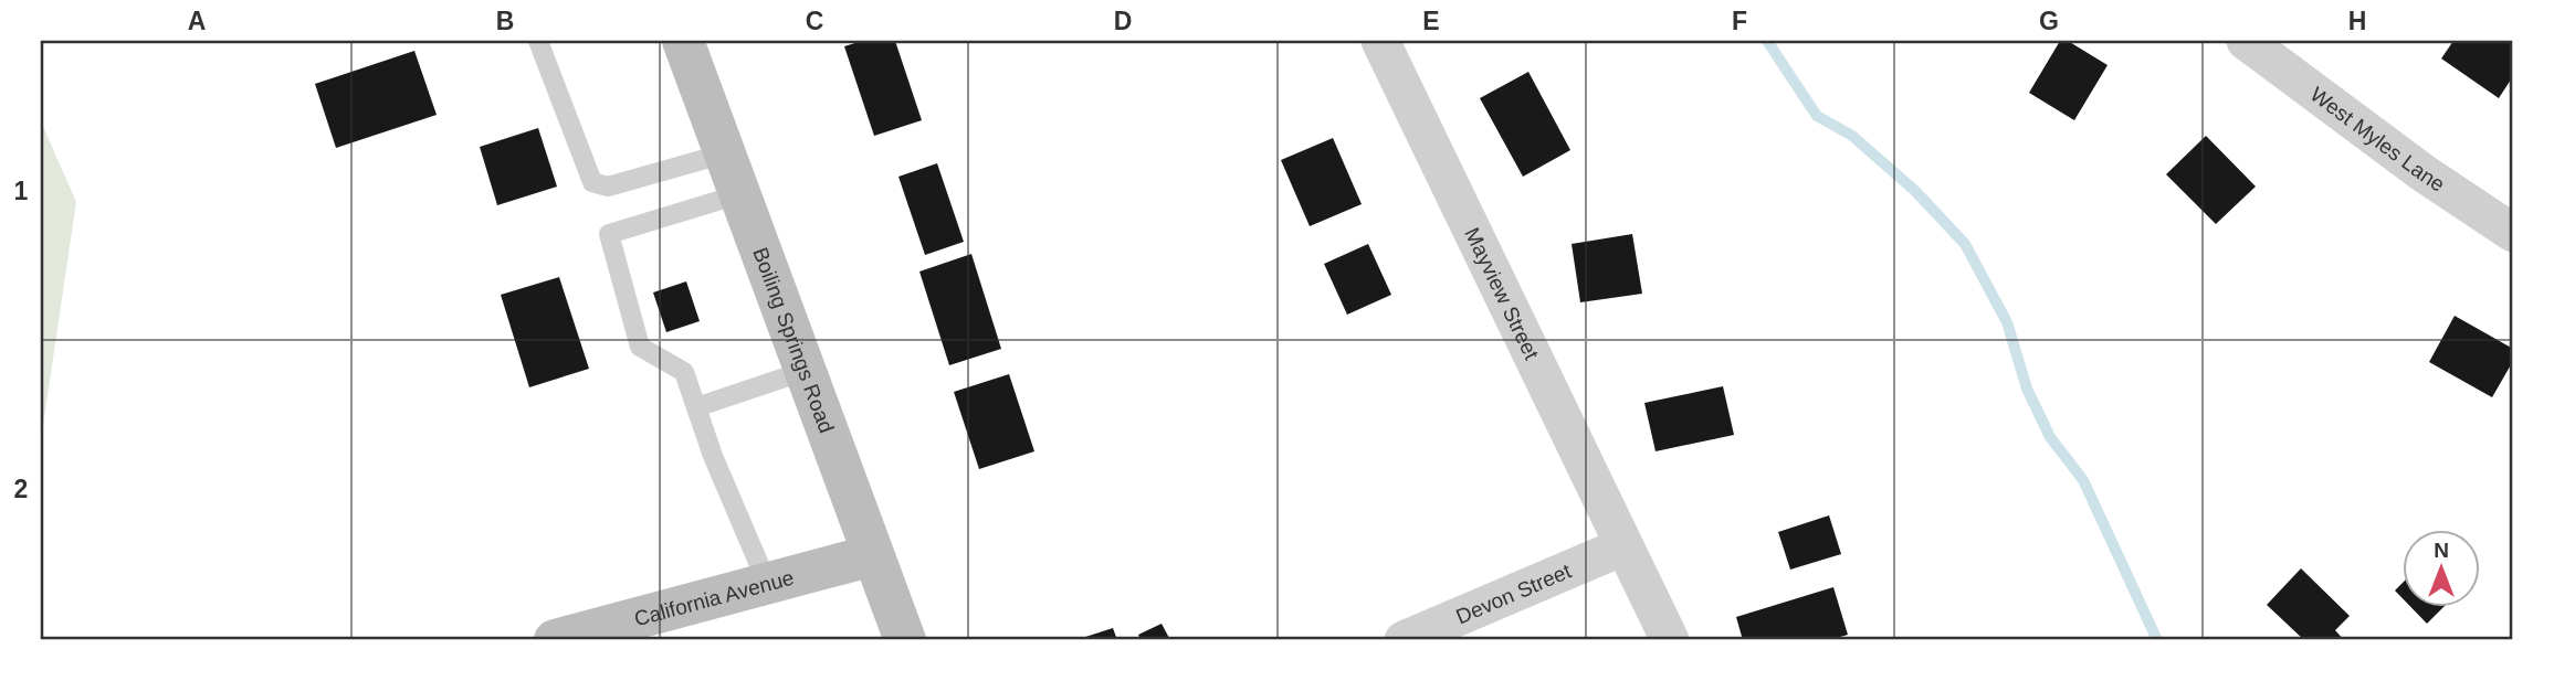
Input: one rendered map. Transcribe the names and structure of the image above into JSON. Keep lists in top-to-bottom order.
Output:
{
  "streets": {
    "main road": ["Boiling Springs Road", "California Avenue"],
    "street": ["West Myles Lane", "Mayview Street", "Devon Street"]
  },
  "crossings": [
    ["Mayview Street", "Devon Street"],
    ["Boiling Springs Road", "California Avenue"]
  ],
  "north": "top",
  "grid": {
    "columns": [
      "A",
      "B",
      "C",
      "D",
      "E",
      "F",
      "G",
      "H"
    ],
    "rows": ["1", "2"]
  }
}
